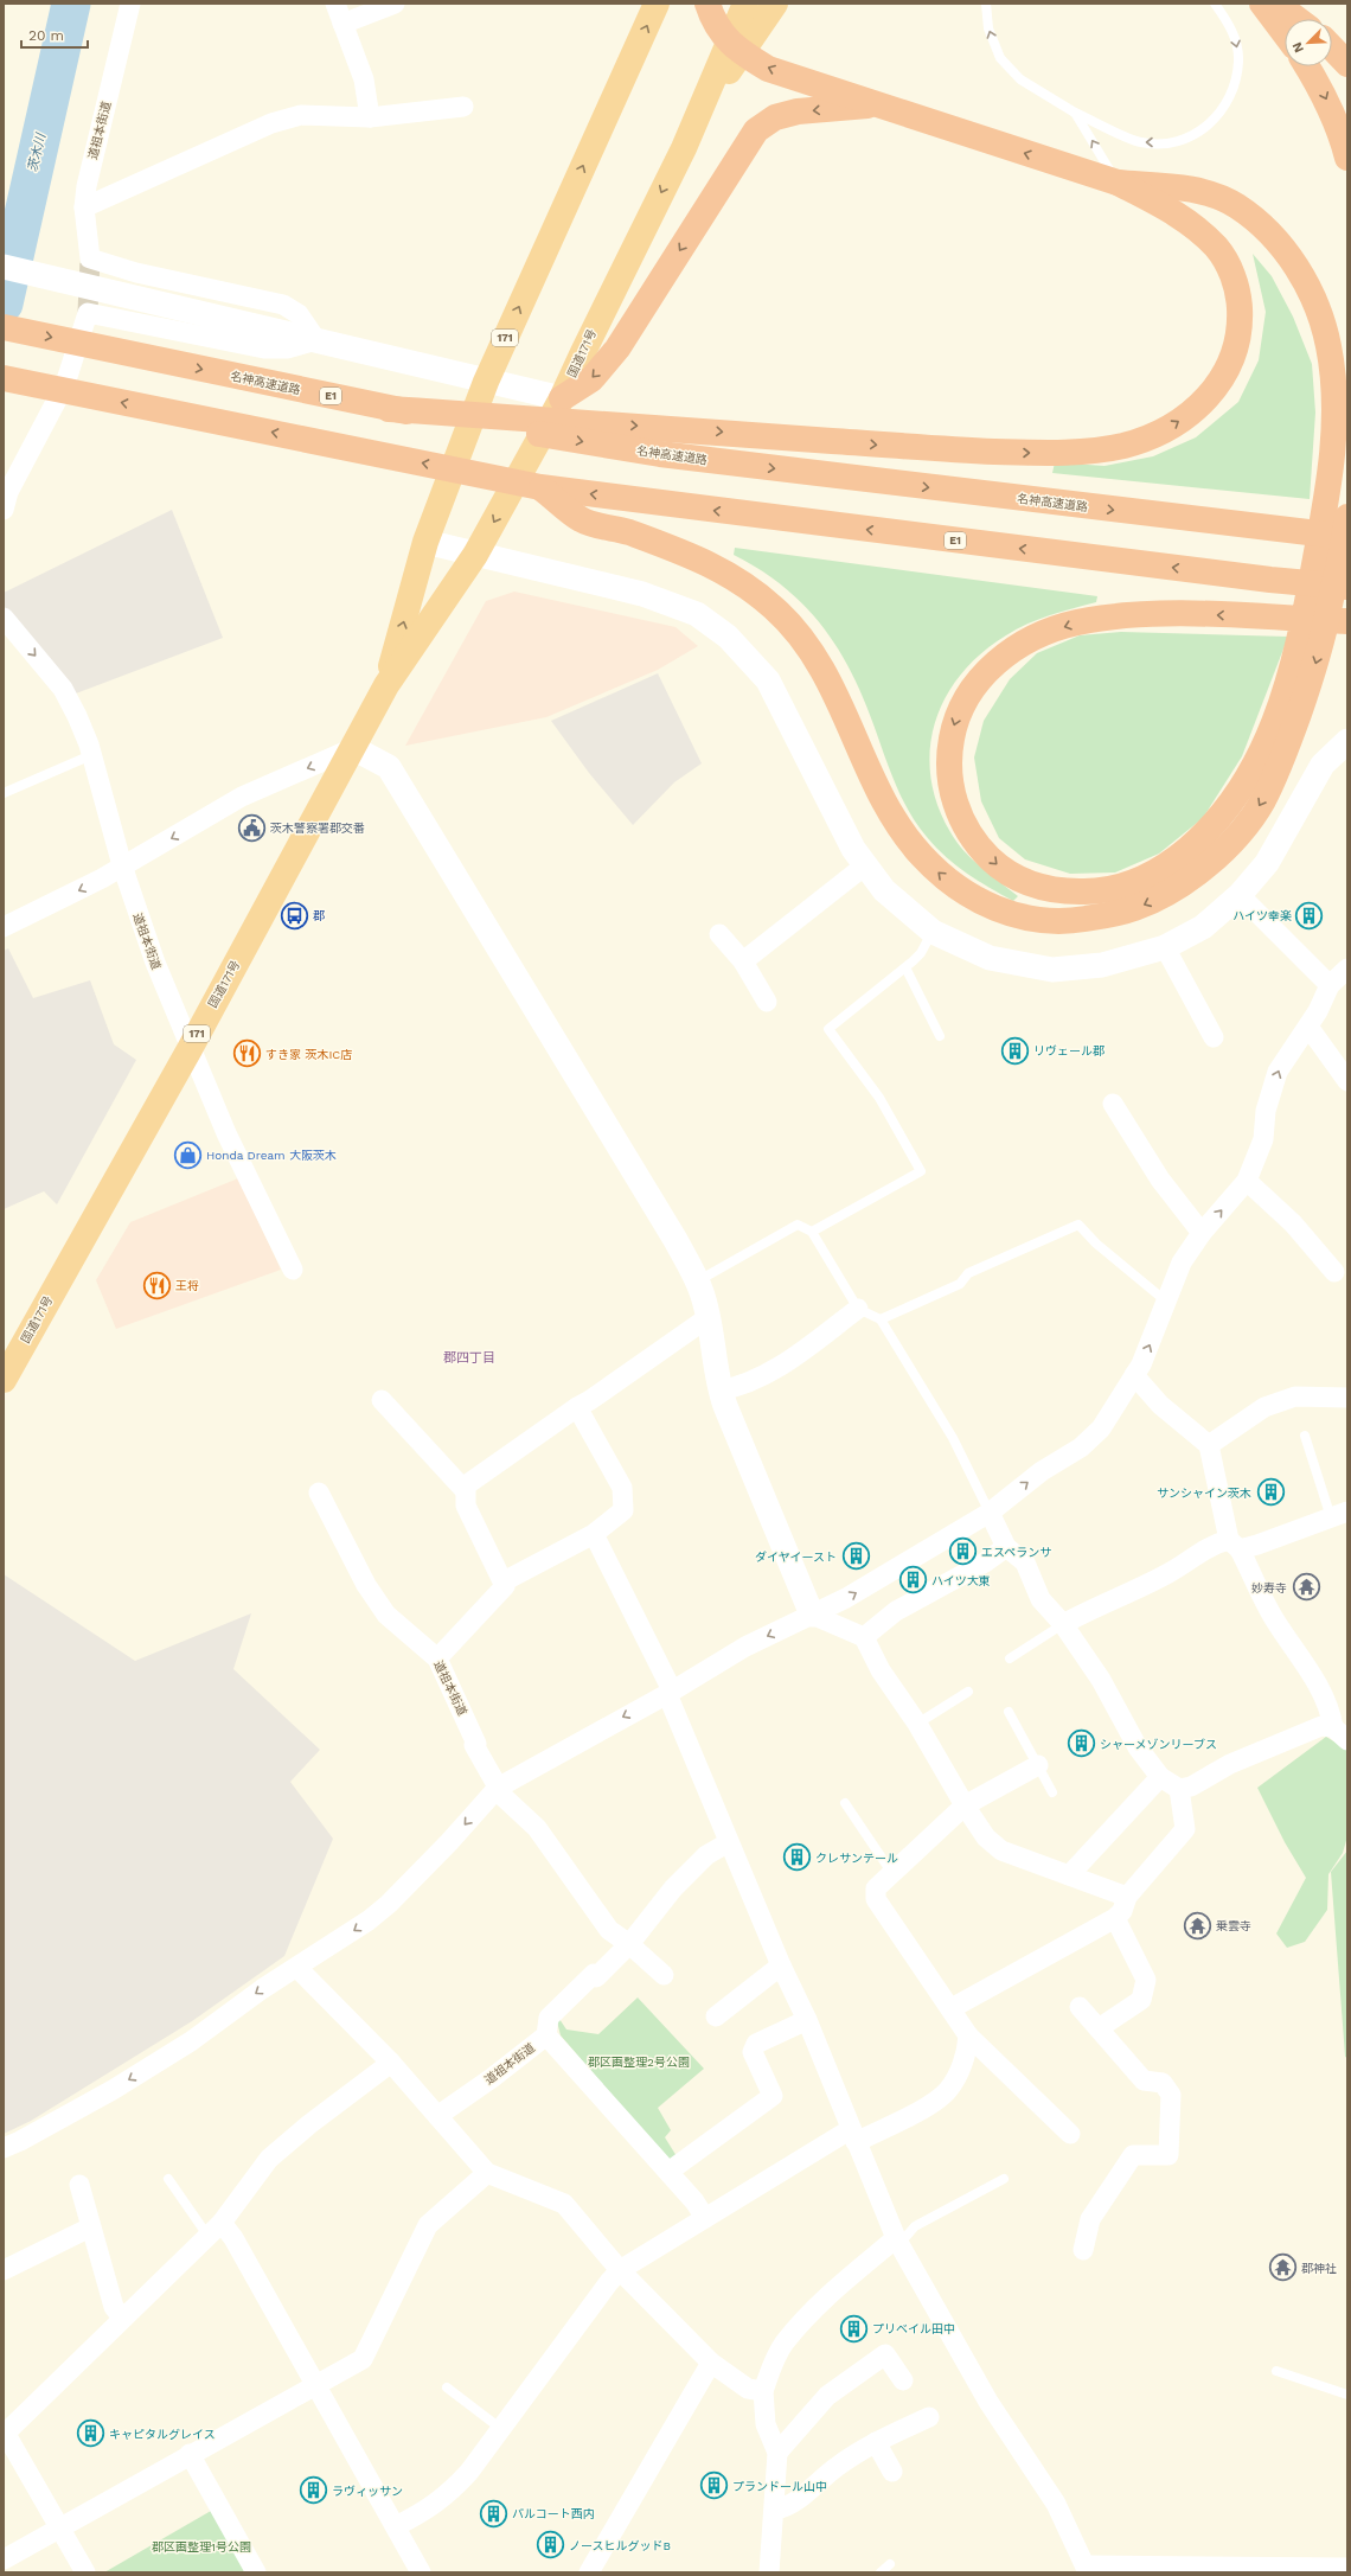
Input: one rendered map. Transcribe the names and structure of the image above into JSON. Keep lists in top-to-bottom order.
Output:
{
  "streets": {
    "highway": [
      "171",
      "国道171号",
      "名神高速道路",
      "E1"
    ],
    "street": ["道祖本街道"]
  },
  "crossings": [
    ["道祖本街道", "国道171号"]
  ],
  "districts": ["郡四丁目"],
  "water": ["茨木川"],
  "parks": ["郡区画整理2号公園", "郡区画整理1号公園"],
  "places": {
    "public building": ["茨木警察署郡交番"],
    "bus stop": ["郡"],
    "building": [
      "ハイツ幸楽",
      "リヴェール郡",
      "サンシャイン茨木",
      "エスペランサ",
      "ダイヤイースト",
      "ハイツ大東",
      "シャーメゾンリーブス",
      "クレサンテール",
      "プリベイル田中",
      "キャピタルグレイス",
      "プランドール山中",
      "ラヴィッサン",
      "パルコート西内",
      "ノースヒルグッドB"
    ],
    "restaurant": ["すき家 茨木IC店", "王将"],
    "shop": ["Honda Dream 大阪茨木"],
    "temple": ["妙寿寺", "乗雲寺", "郡神社"]
  },
  "scale_bar": "20 m",
  "north": "bottom left"
}
